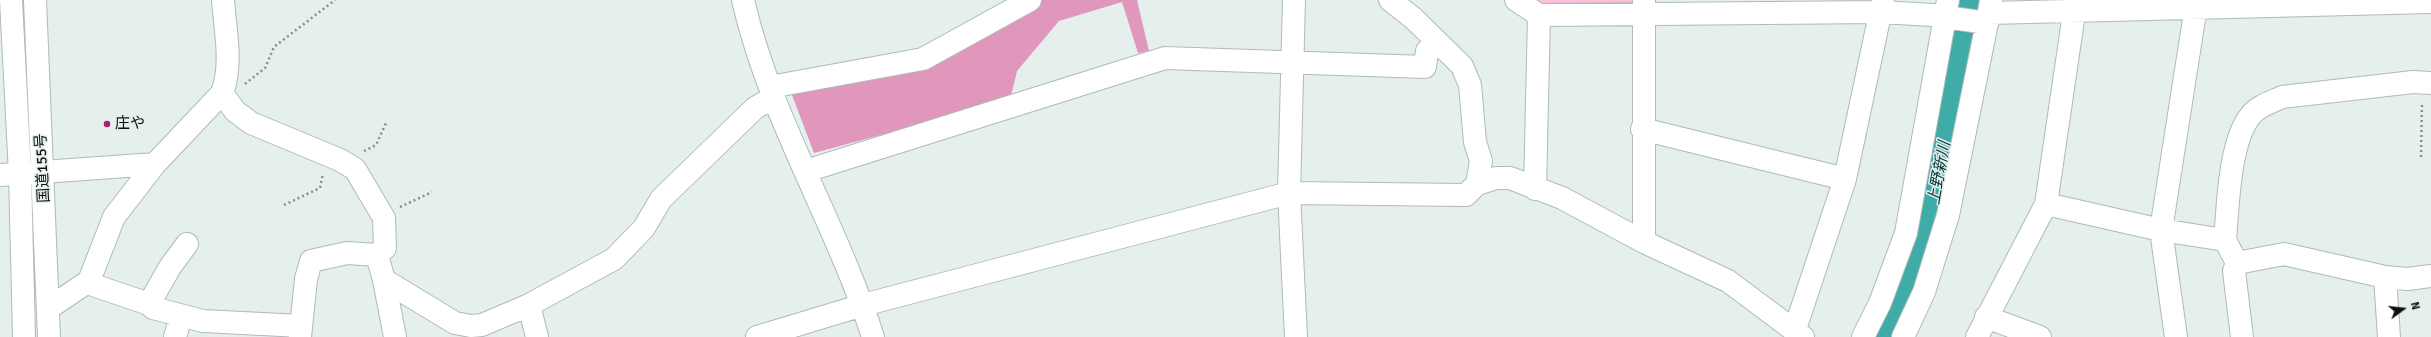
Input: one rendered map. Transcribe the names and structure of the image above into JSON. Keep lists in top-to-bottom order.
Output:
{
  "streets": {
    "main road": ["国道155号"]
  },
  "water": ["上野新川"],
  "places": ["庄や"],
  "north": "right"
}
